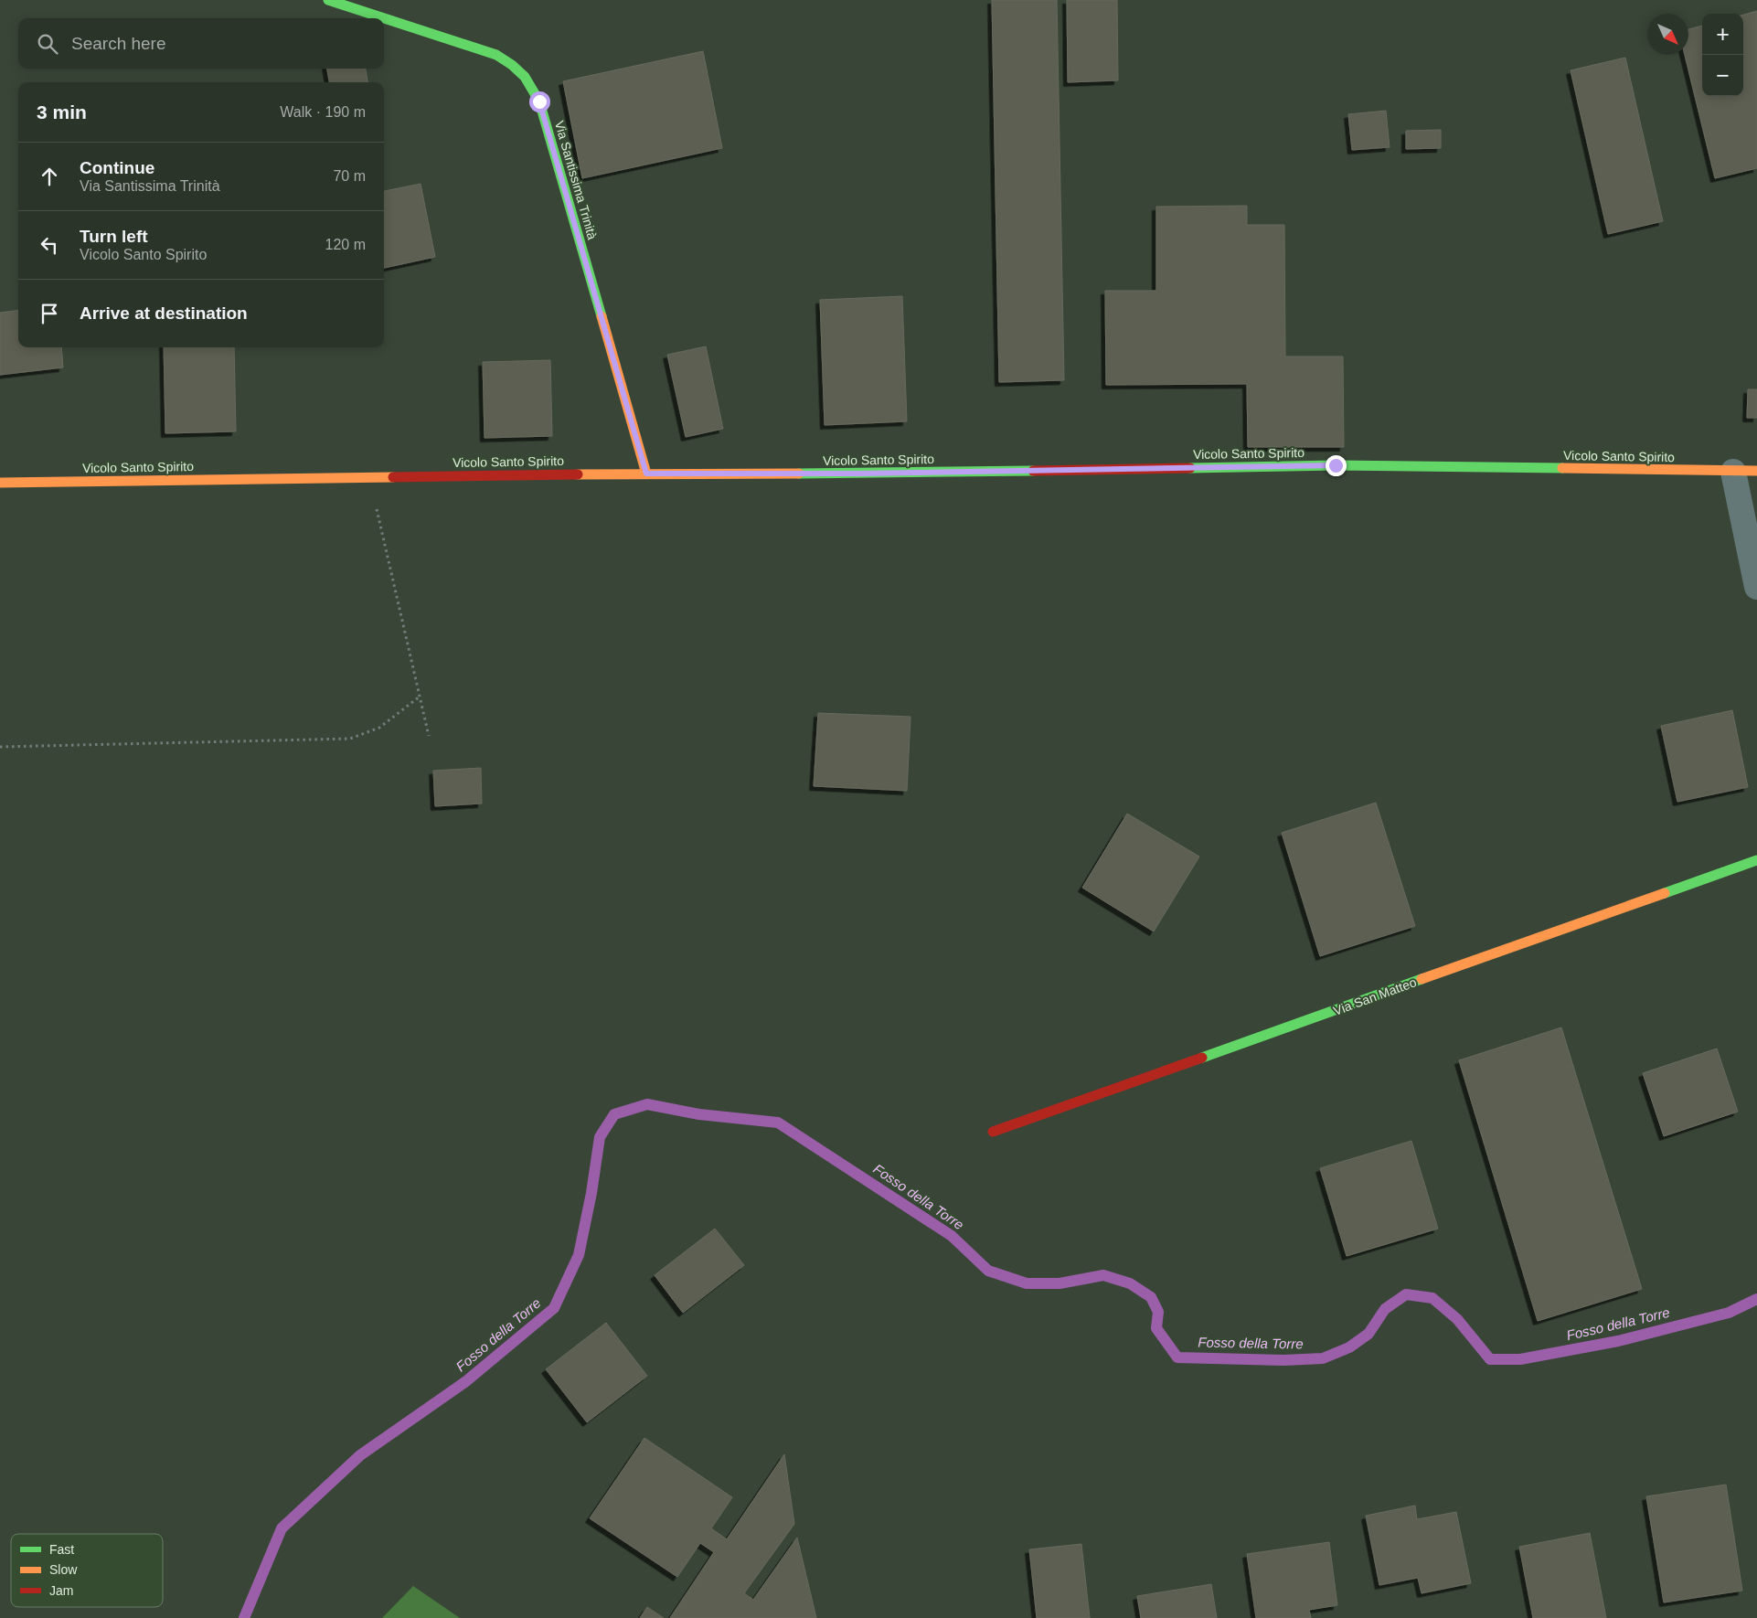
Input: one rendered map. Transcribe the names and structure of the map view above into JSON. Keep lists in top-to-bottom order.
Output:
{
  "streets": {
    "street": ["Via Santissima Trinità", "Vicolo Santo Spirito", "Via San Matteo"]
  },
  "crossings": [
    ["Via Santissima Trinità", "Vicolo Santo Spirito"]
  ],
  "water": ["Fosso della Torre"],
  "legend": ["Fast", "Slow", "Jam"],
  "north": "bottom right",
  "page": {
    "map_buttons": ["+", "−"],
    "search": "Search here",
    "heading": ["3 min", "Walk · 190 m"],
    "list": [
      ["Continue", "Via Santissima Trinità", "70 m"],
      ["Turn left", "Vicolo Santo Spirito", "120 m"],
      "Arrive at destination"
    ]
  }
}
